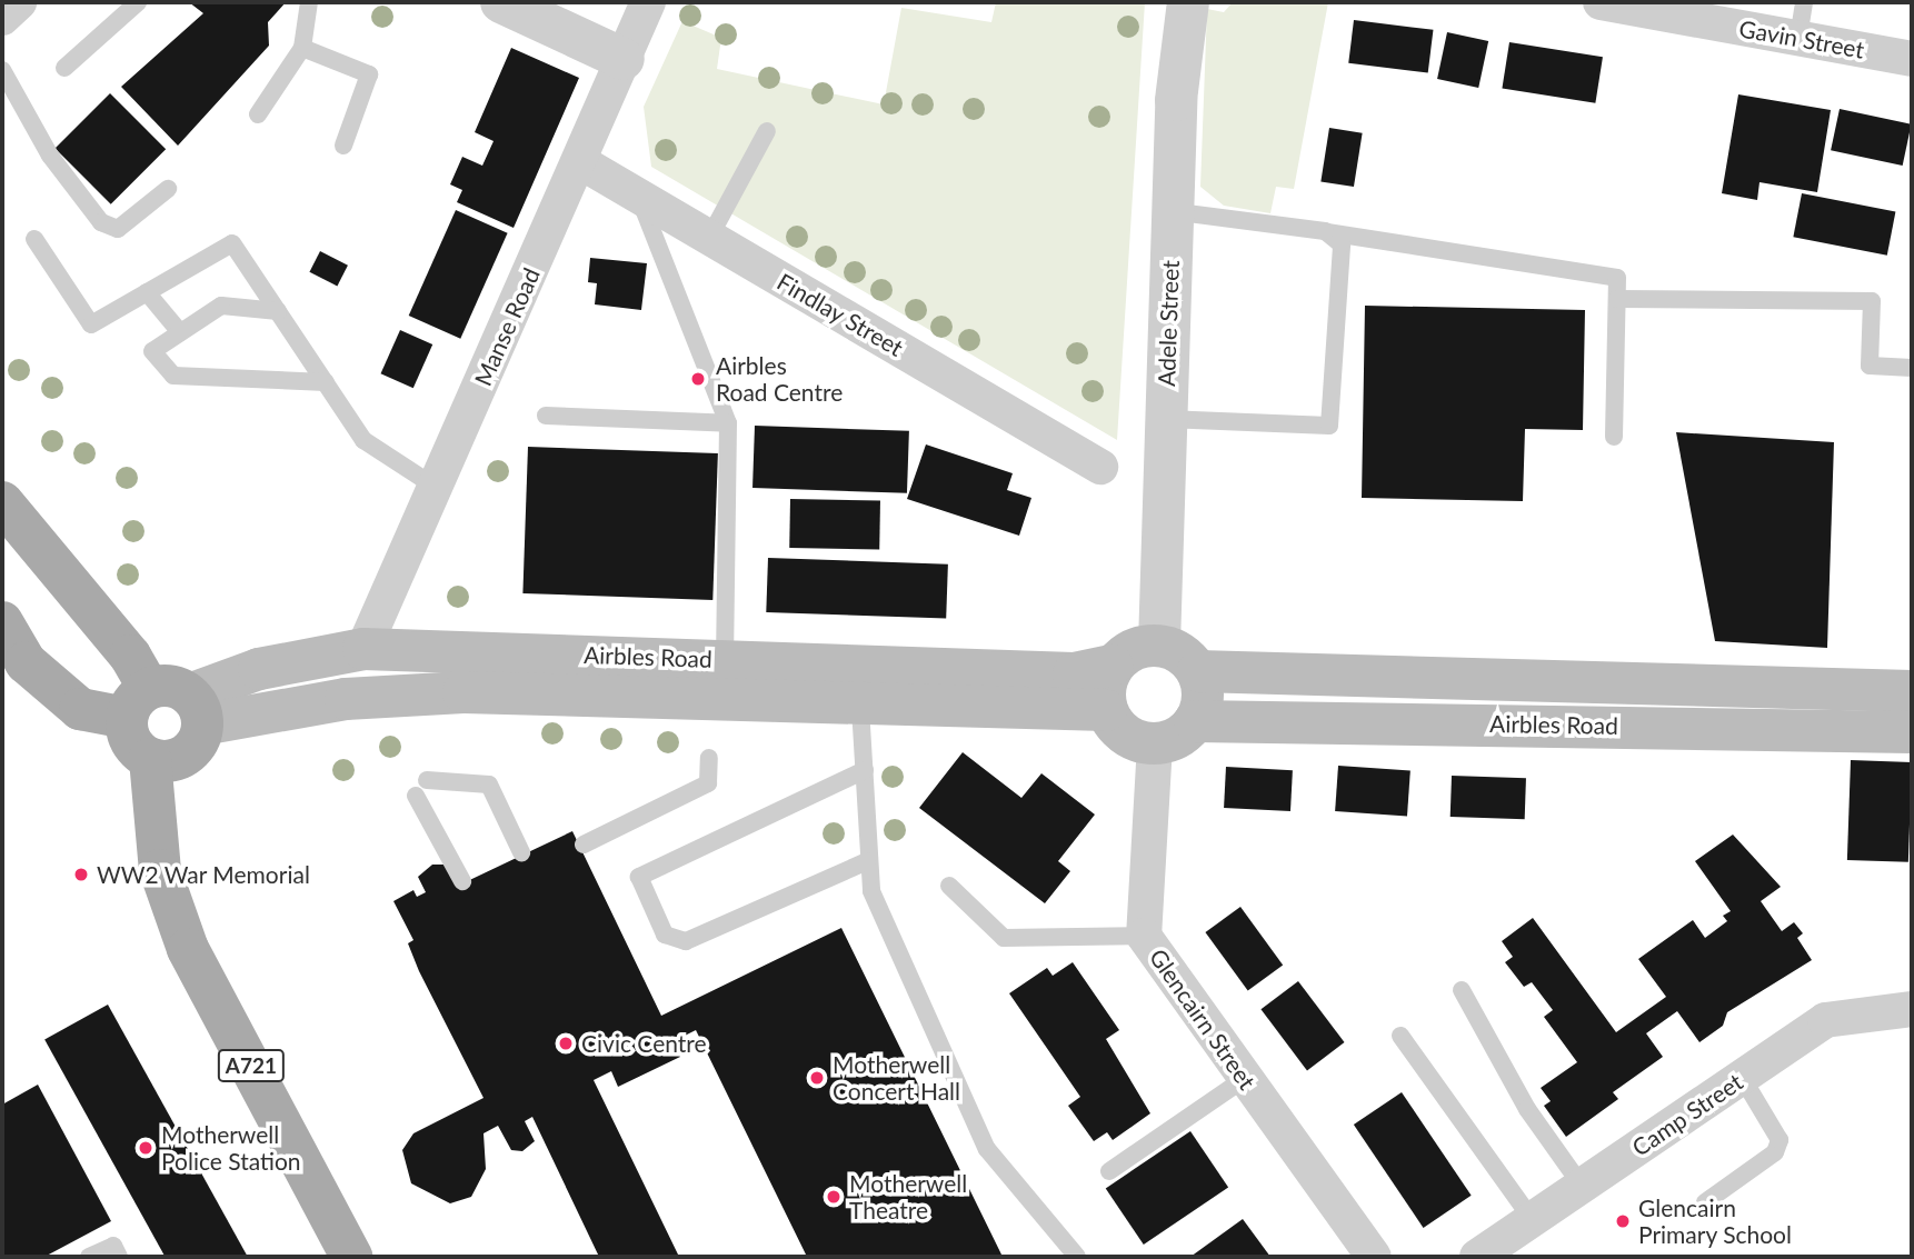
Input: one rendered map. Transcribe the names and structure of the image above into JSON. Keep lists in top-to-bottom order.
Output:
{
  "streets": {
    "main road": ["Airbles Road", "A721"],
    "street": [
      "Gavin Street",
      "Findlay Street",
      "Adele Street",
      "Manse Road",
      "Glencairn Street",
      "Camp Street"
    ]
  },
  "crossings": [
    ["Findlay Street", "Manse Road"],
    ["Adele Street", "Airbles Road"],
    ["Adele Street", "Glencairn Street"],
    ["Manse Road", "Airbles Road"],
    ["Airbles Road", "Glencairn Street"],
    ["Airbles Road", "A721"]
  ],
  "places": [
    "Airbles Road Centre",
    "WW2 War Memorial",
    "Civic Centre",
    "Motherwell Concert Hall",
    "Motherwell Police Station",
    "Motherwell Theatre",
    "Glencairn Primary School"
  ]
}
